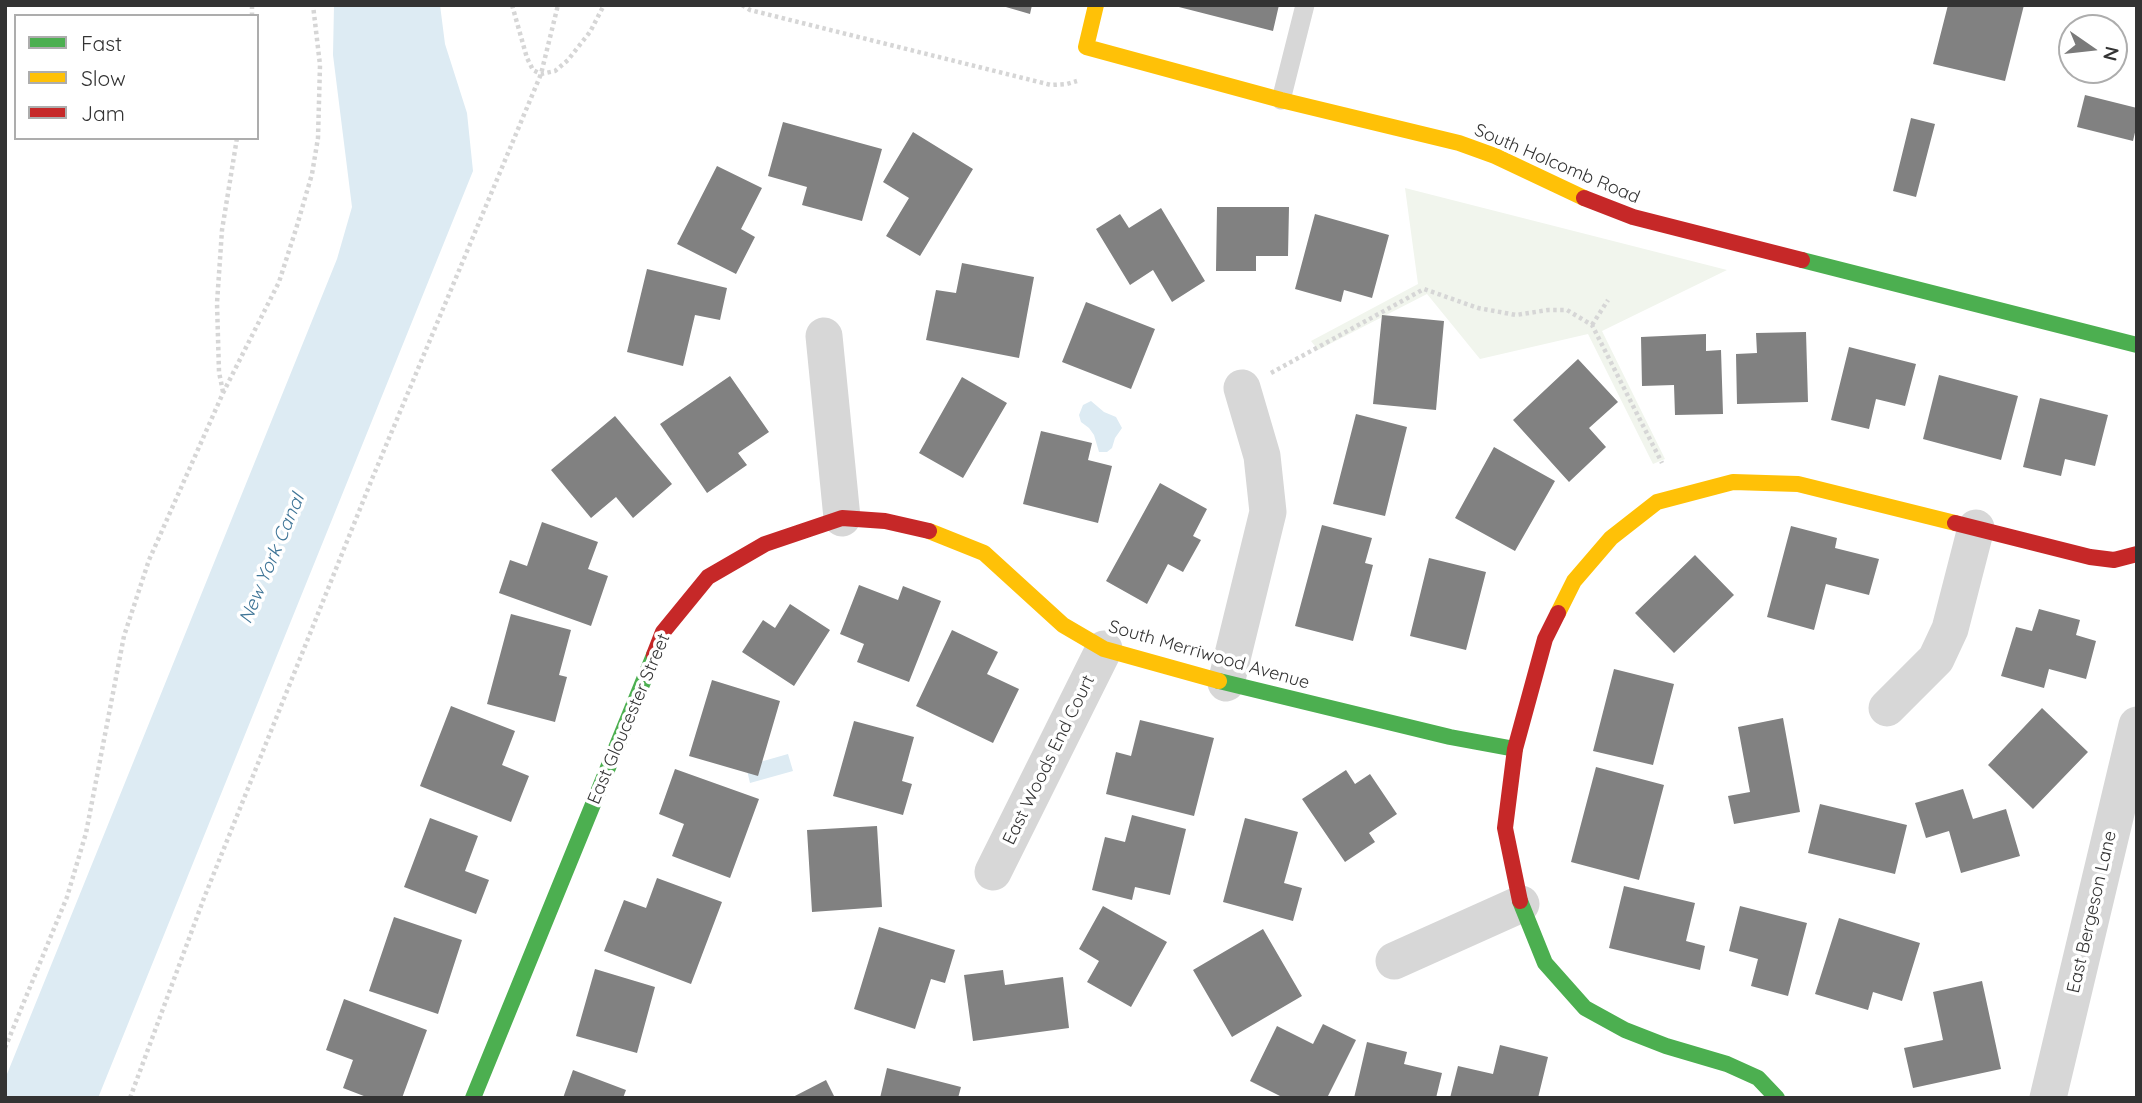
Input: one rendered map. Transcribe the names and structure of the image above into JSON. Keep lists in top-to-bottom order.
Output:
{
  "streets": {
    "street": [
      "South Holcomb Road",
      "South Merriwood Avenue",
      "East Gloucester Street",
      "East Woods End Court",
      "East Bergeson Lane"
    ]
  },
  "crossings": [
    ["South Merriwood Avenue", "East Gloucester Street"],
    ["South Merriwood Avenue", "East Woods End Court"]
  ],
  "water": ["New York Canal"],
  "legend": ["Fast", "Slow", "Jam"],
  "north": "right"
}
